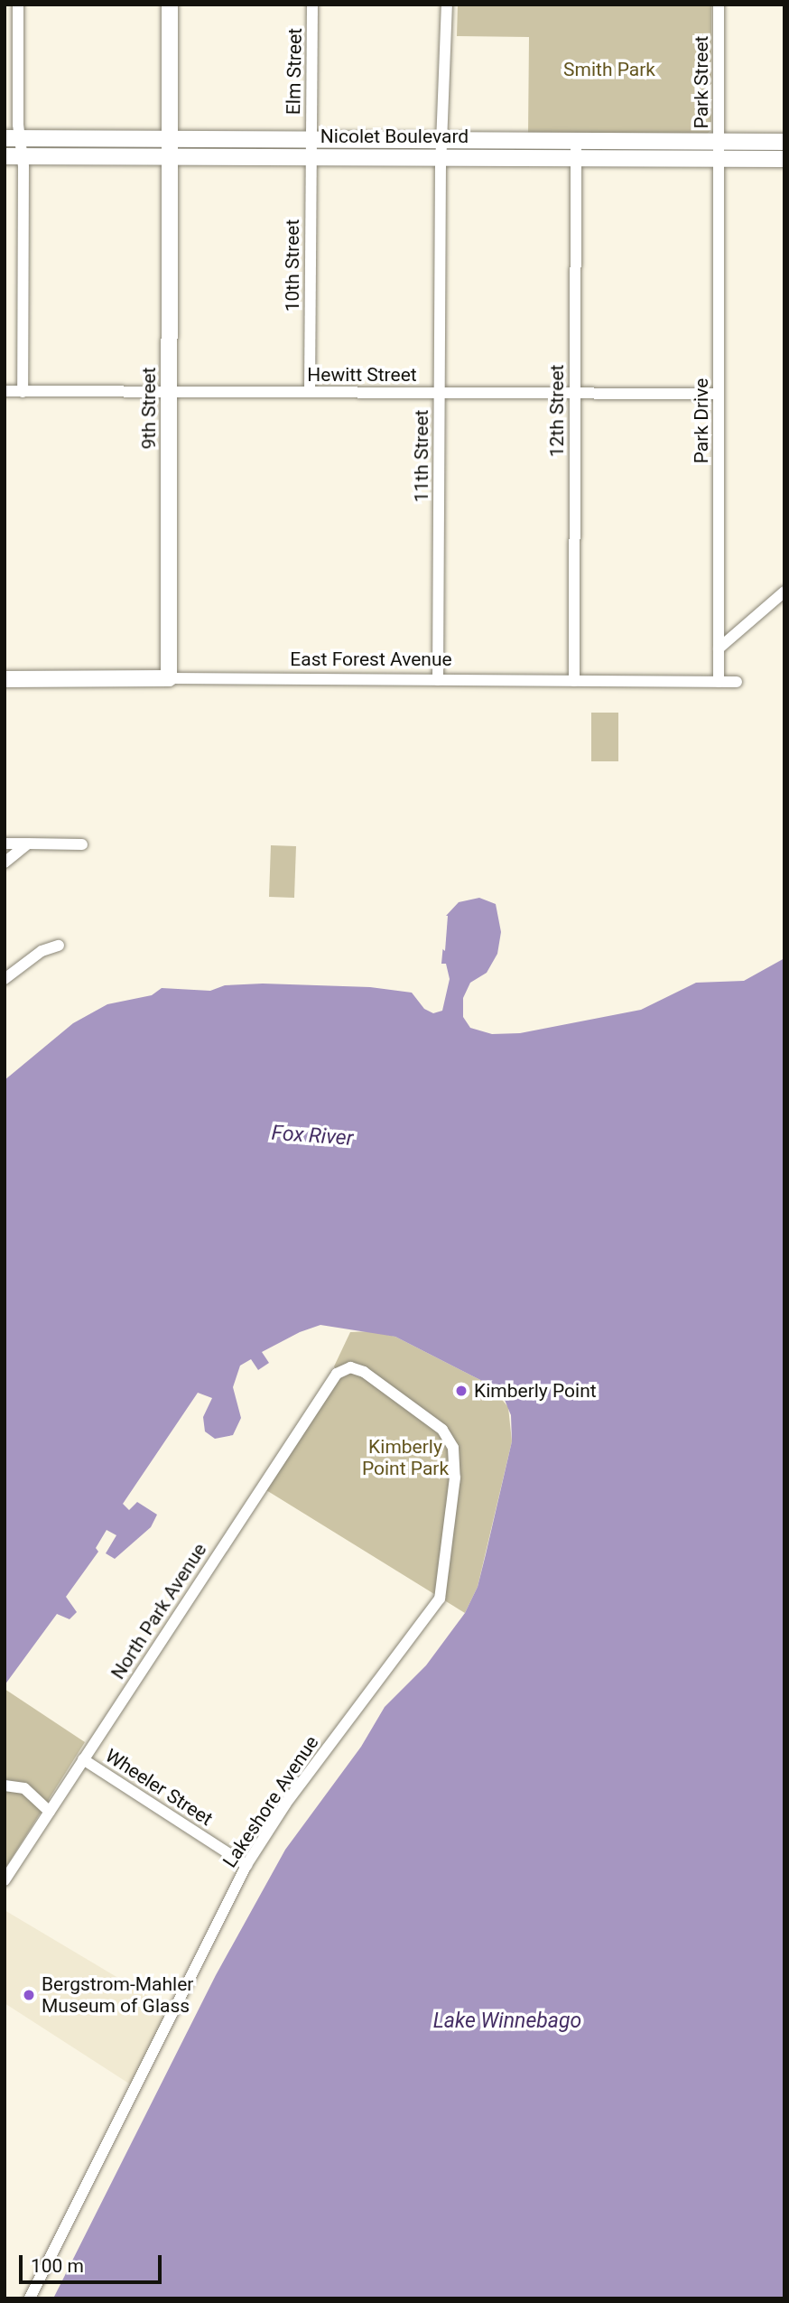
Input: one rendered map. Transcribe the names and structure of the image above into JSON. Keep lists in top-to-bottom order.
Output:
{
  "streets": {
    "street": [
      "Elm Street",
      "Park Street",
      "Nicolet Boulevard",
      "10th Street",
      "Hewitt Street",
      "9th Street",
      "12th Street",
      "Park Drive",
      "11th Street",
      "East Forest Avenue",
      "North Park Avenue",
      "Wheeler Street",
      "Lakeshore Avenue"
    ]
  },
  "crossings": [
    ["Elm Street", "Nicolet Boulevard"],
    ["Elm Street", "10th Street"],
    ["Park Street", "Nicolet Boulevard"],
    ["Park Street", "Park Drive"],
    ["Nicolet Boulevard", "10th Street"],
    ["Nicolet Boulevard", "9th Street"],
    ["Nicolet Boulevard", "12th Street"],
    ["Nicolet Boulevard", "Park Drive"],
    ["Nicolet Boulevard", "11th Street"],
    ["10th Street", "Hewitt Street"],
    ["Hewitt Street", "9th Street"],
    ["Hewitt Street", "12th Street"],
    ["Hewitt Street", "Park Drive"],
    ["Hewitt Street", "11th Street"],
    ["9th Street", "East Forest Avenue"],
    ["12th Street", "East Forest Avenue"],
    ["Park Drive", "East Forest Avenue"],
    ["11th Street", "East Forest Avenue"],
    ["North Park Avenue", "Wheeler Street"],
    ["North Park Avenue", "Lakeshore Avenue"],
    ["Wheeler Street", "Lakeshore Avenue"]
  ],
  "water": ["Fox River", "Lake Winnebago"],
  "parks": ["Smith Park", "Kimberly Point Park"],
  "places": ["Kimberly Point", "Bergstrom-Mahler Museum of Glass"],
  "scale_bar": "100 m"
}
